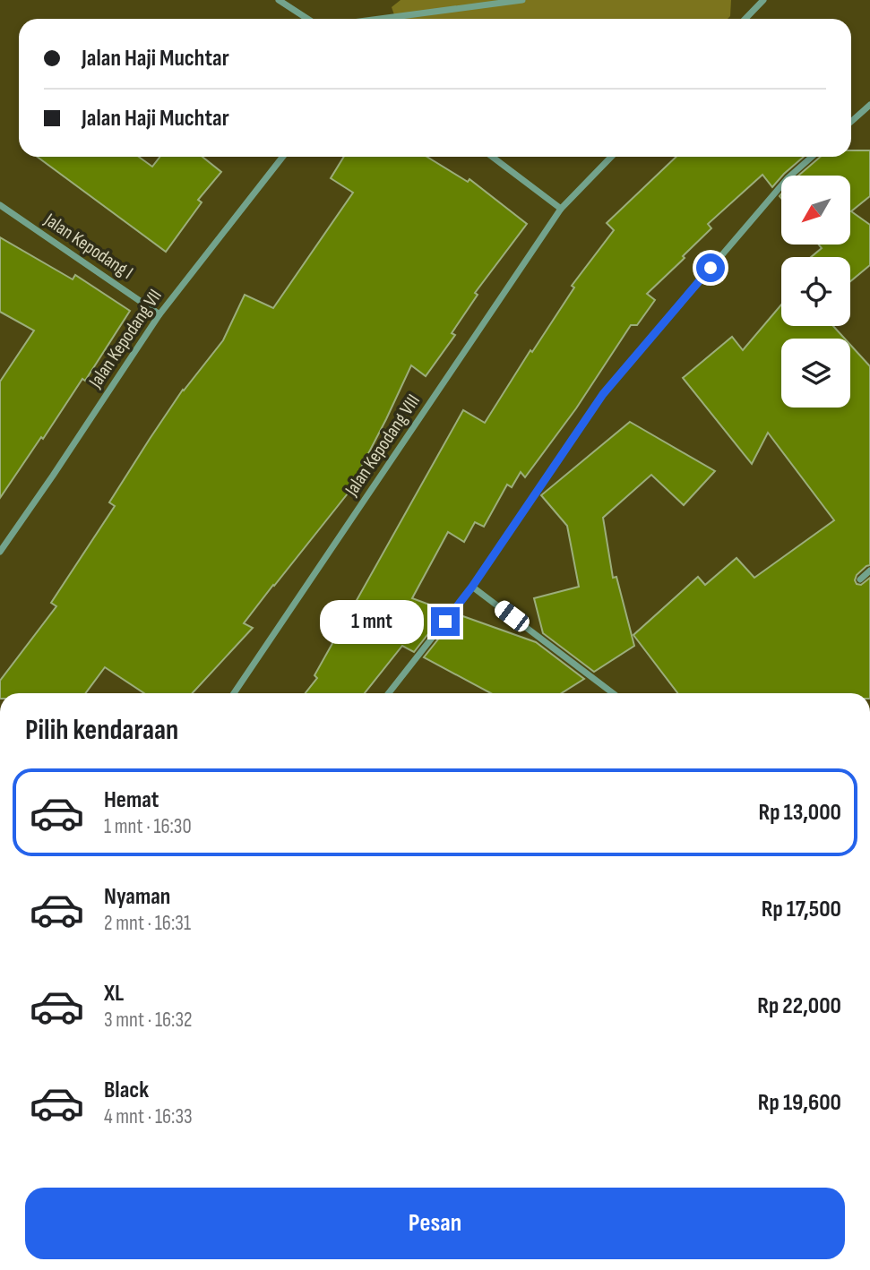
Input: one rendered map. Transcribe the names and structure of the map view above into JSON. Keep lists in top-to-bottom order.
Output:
{
  "streets": {
    "street": ["Jalan Kepodang I", "Jalan Kepodang VII", "Jalan Kepodang VIII"]
  },
  "crossings": [
    ["Jalan Kepodang I", "Jalan Kepodang VII"]
  ],
  "north": "bottom left",
  "page": {
    "banner": ["Jalan Haji Muchtar", "Jalan Haji Muchtar"],
    "bubble": "1 mnt",
    "heading": "Pilih kendaraan",
    "list": [
      {
        "name": "Hemat",
        "note": "1 mnt · 16:30",
        "value": "Rp 13,000"
      },
      {
        "name": "Nyaman",
        "note": "2 mnt · 16:31",
        "value": "Rp 17,500"
      },
      {
        "name": "XL",
        "note": "3 mnt · 16:32",
        "value": "Rp 22,000"
      },
      {
        "name": "Black",
        "note": "4 mnt · 16:33",
        "value": "Rp 19,600"
      }
    ],
    "buttons": "Pesan"
  }
}
